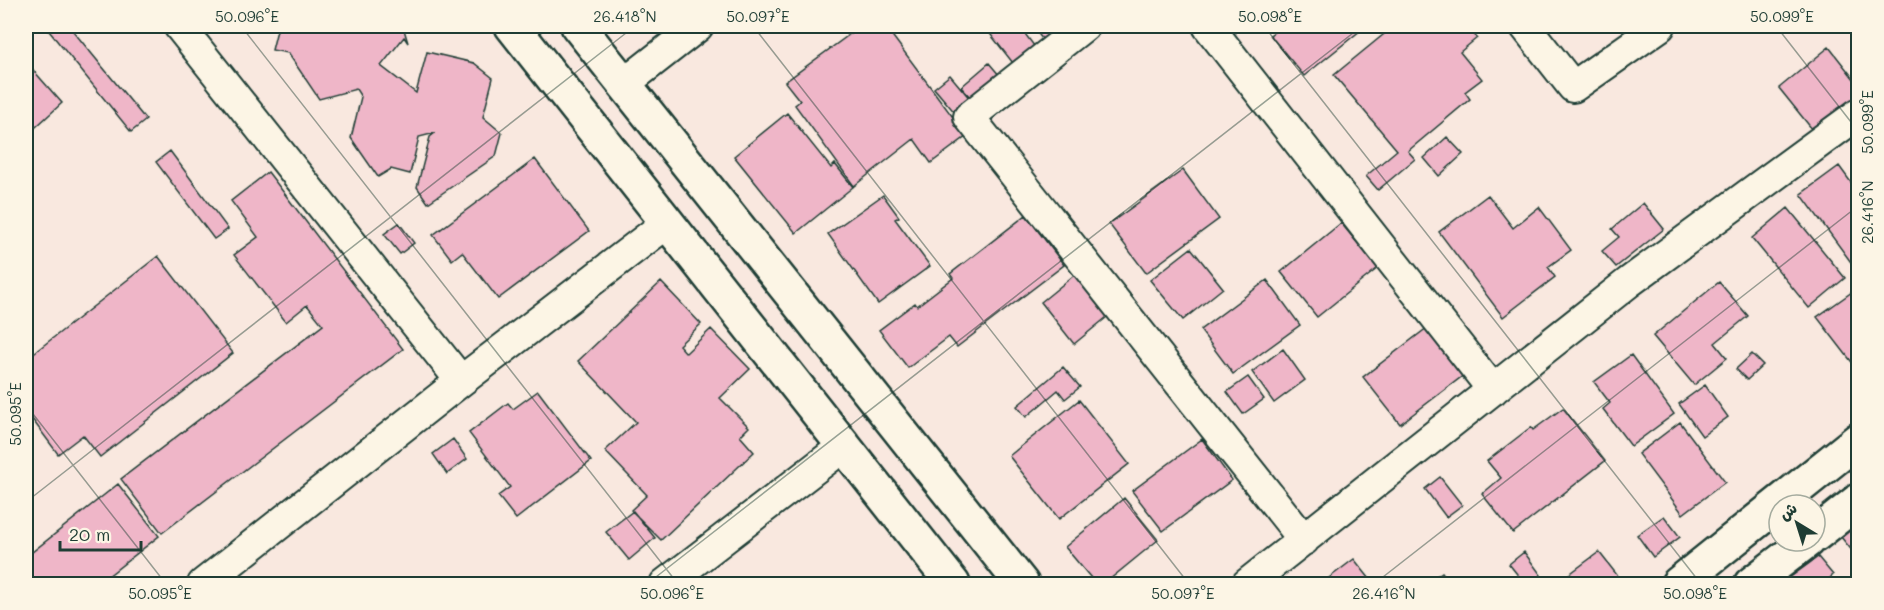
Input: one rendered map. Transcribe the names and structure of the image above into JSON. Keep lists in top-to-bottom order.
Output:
{
  "scale_bar": "20 m",
  "north": "top left",
  "coordinates": [
    "50.096°E",
    "26.418°N",
    "50.097°E",
    "50.098°E",
    "50.099°E",
    "26.416°N",
    "50.095°E"
  ]
}
